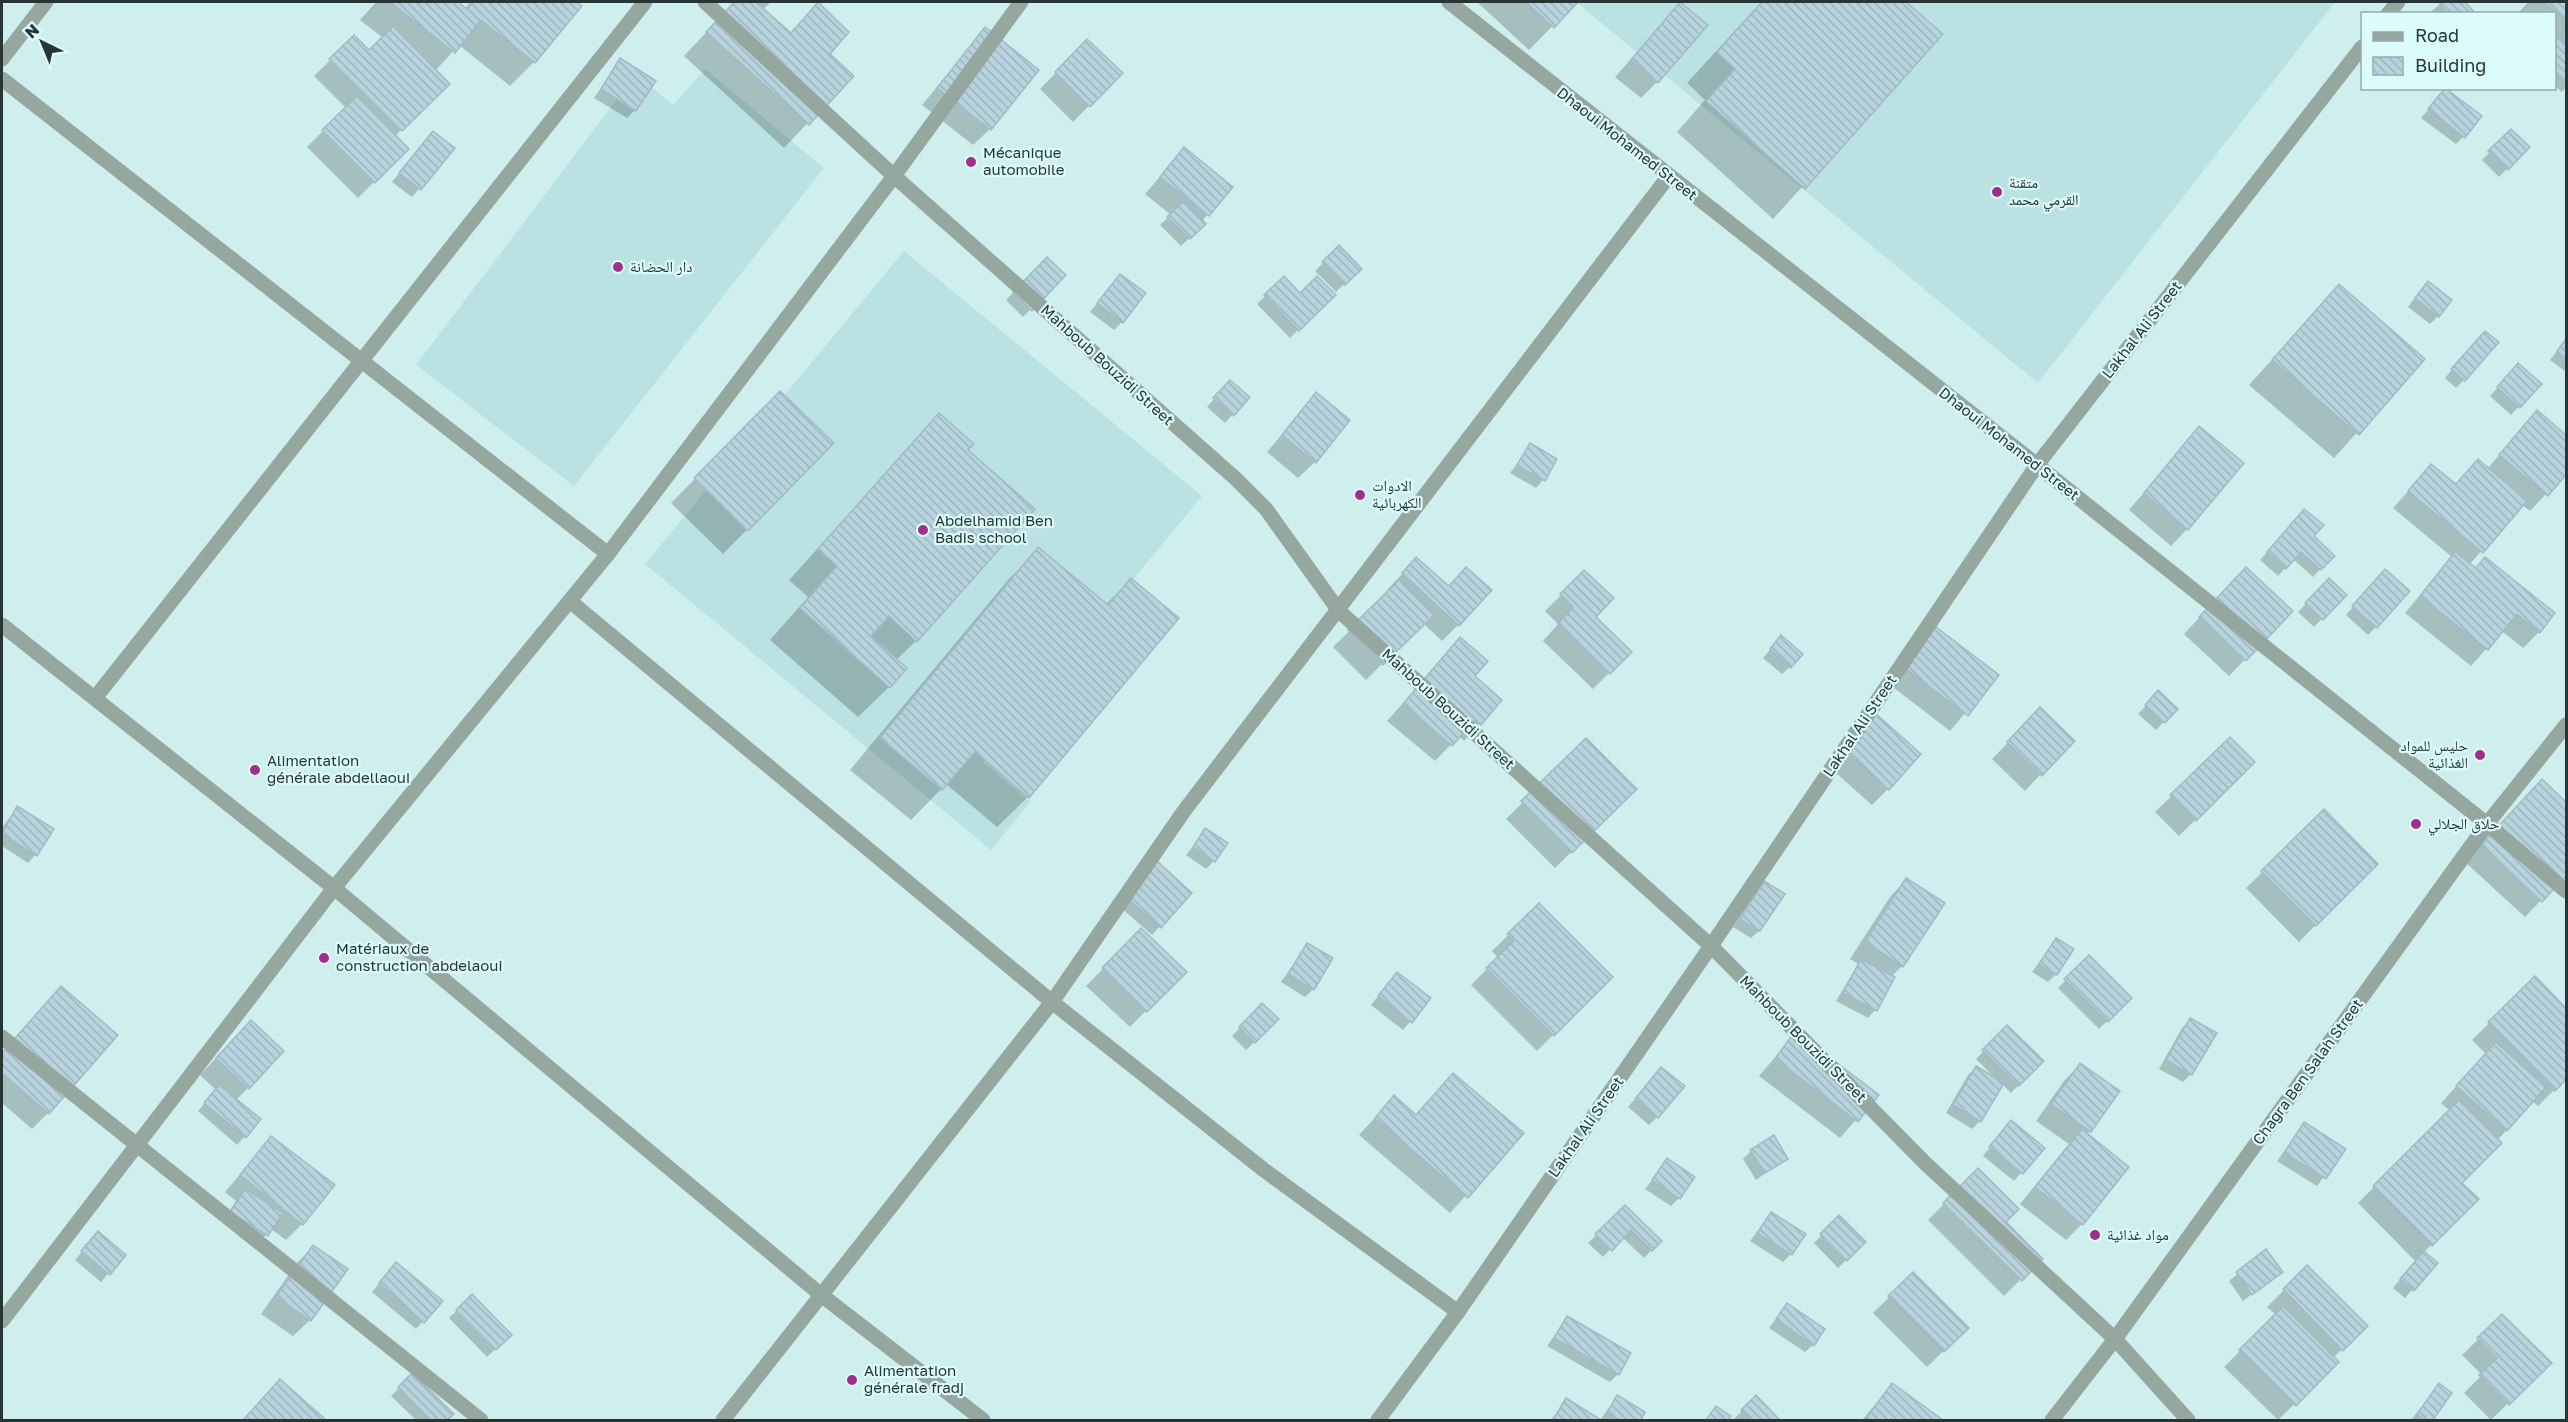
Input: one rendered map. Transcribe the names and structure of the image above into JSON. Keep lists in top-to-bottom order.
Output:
{
  "streets": {
    "street": [
      "Dhaoui Mohamed Street",
      "Lakhal Ali Street",
      "Mahboub Bouzidi Street",
      "Chagra Ben Salah Street"
    ]
  },
  "crossings": [
    ["Dhaoui Mohamed Street", "Lakhal Ali Street"],
    ["Dhaoui Mohamed Street", "Chagra Ben Salah Street"],
    ["Lakhal Ali Street", "Mahboub Bouzidi Street"],
    ["Mahboub Bouzidi Street", "Chagra Ben Salah Street"]
  ],
  "places": [
    "Mécanique automobile",
    "متقنة القرمي محمد",
    "دار الحضانة",
    "الادوات الكهربائية",
    "Abdelhamid Ben Badis school",
    "حليس للمواد الغذائية",
    "Alimentation générale abdellaoui",
    "حلاق الجلالي",
    "Matériaux de construction abdelaoui",
    "مواد غذائية",
    "Alimentation générale fradj"
  ],
  "legend": ["Road", "Building"],
  "north": "top left"
}
